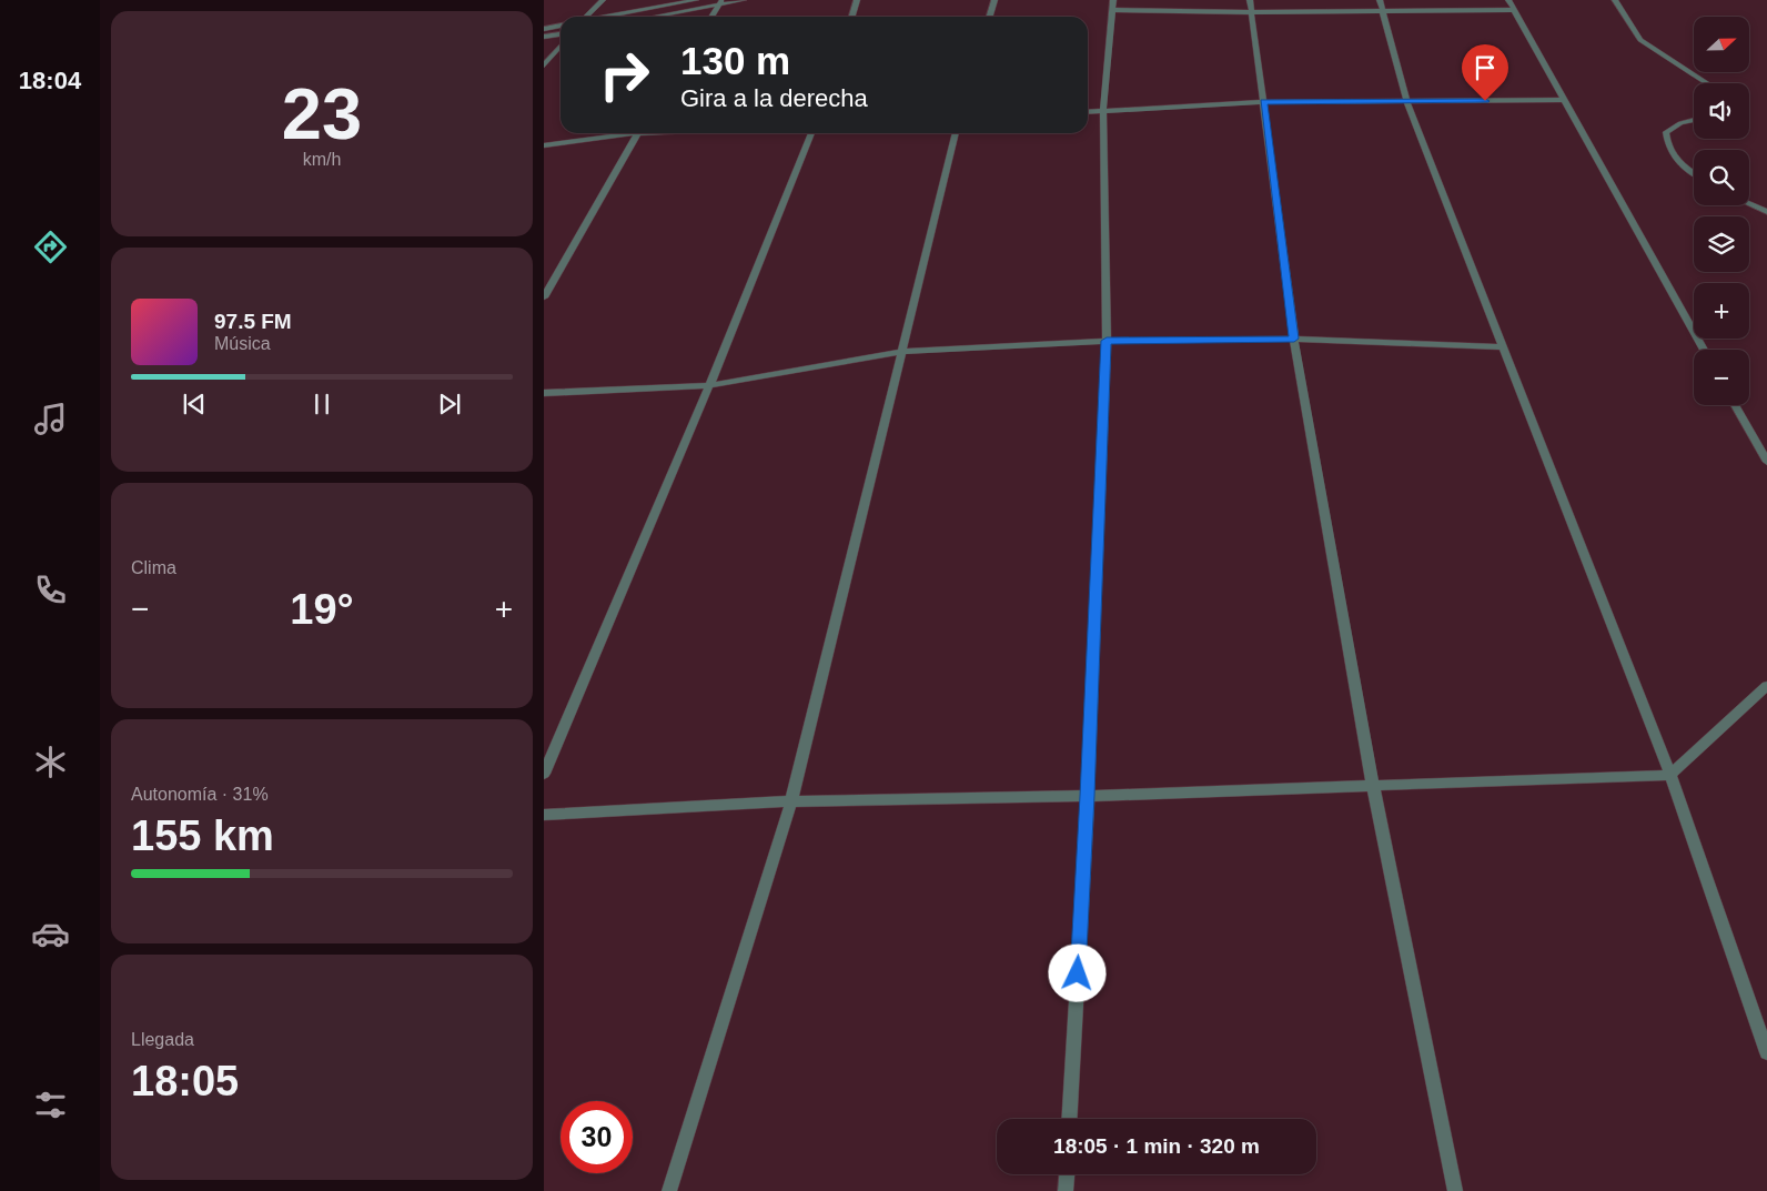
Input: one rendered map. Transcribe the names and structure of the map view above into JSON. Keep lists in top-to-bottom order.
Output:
{
  "north": "right",
  "page": {
    "tabs": "18:04",
    "tile": [
      ["23", "km/h"],
      "Clima",
      ["Autonomía · 31%", "155 km"],
      ["Llegada", "18:05"]
    ],
    "map_buttons": ["+", "−"],
    "turn": ["130 m", "Gira a la derecha"],
    "song": ["97.5 FM", "Música"],
    "heat": ["−", "19°", "+"],
    "limit": "30",
    "trip": "18:05 · 1 min · 320 m"
  }
}
